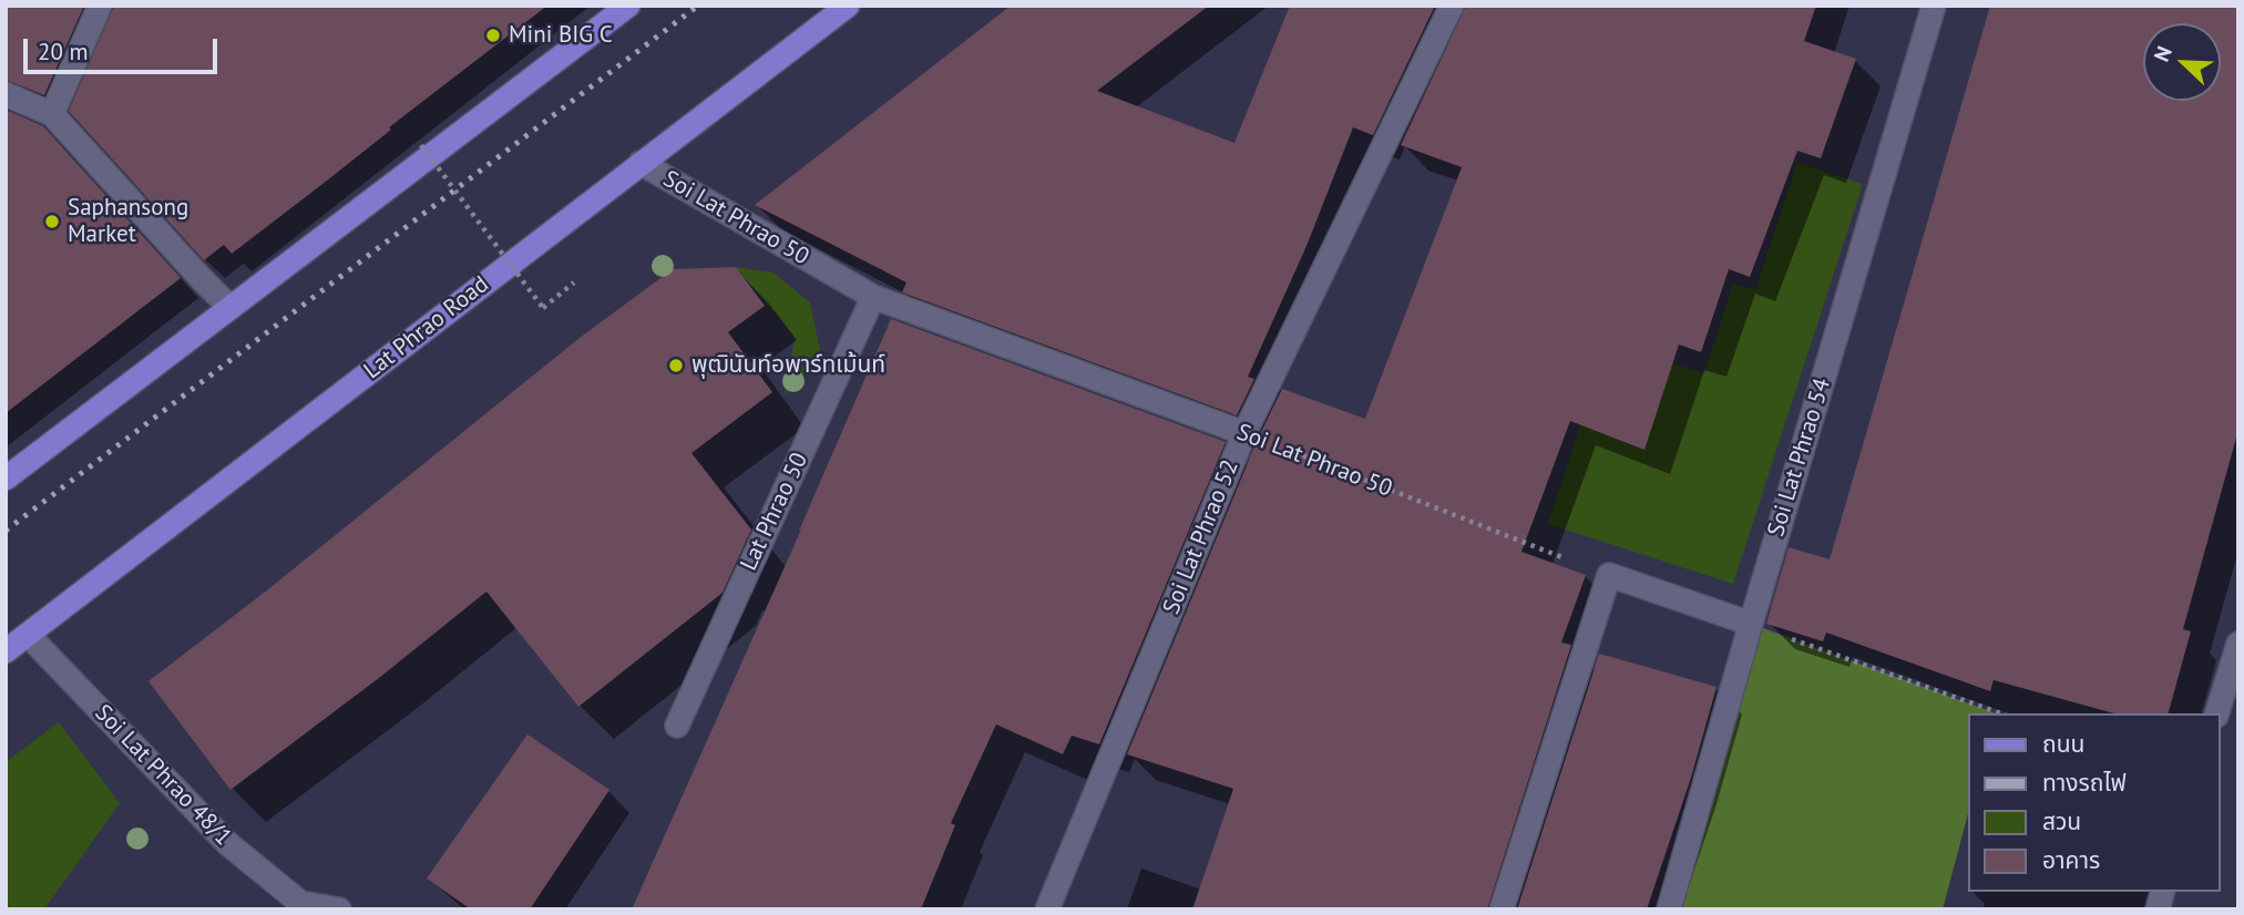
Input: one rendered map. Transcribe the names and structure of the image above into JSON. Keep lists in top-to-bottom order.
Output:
{
  "streets": {
    "main road": ["Lat Phrao Road"],
    "street": [
      "Soi Lat Phrao 50",
      "Soi Lat Phrao 54",
      "Lat Phrao 50",
      "Soi Lat Phrao 52",
      "Soi Lat Phrao 48/1"
    ]
  },
  "crossings": [
    ["Soi Lat Phrao 50", "Lat Phrao Road"],
    ["Soi Lat Phrao 50", "Lat Phrao 50"],
    ["Soi Lat Phrao 50", "Soi Lat Phrao 52"],
    ["Lat Phrao Road", "Soi Lat Phrao 48/1"]
  ],
  "places": ["Mini BIG C", "Saphansong Market", "พุฒินันท์อพาร์ทเม้นท์"],
  "legend": [
    "ถนน",
    "ทางรถไฟ",
    "สวน",
    "อาคาร"
  ],
  "scale_bar": "20 m",
  "north": "top left"
}
